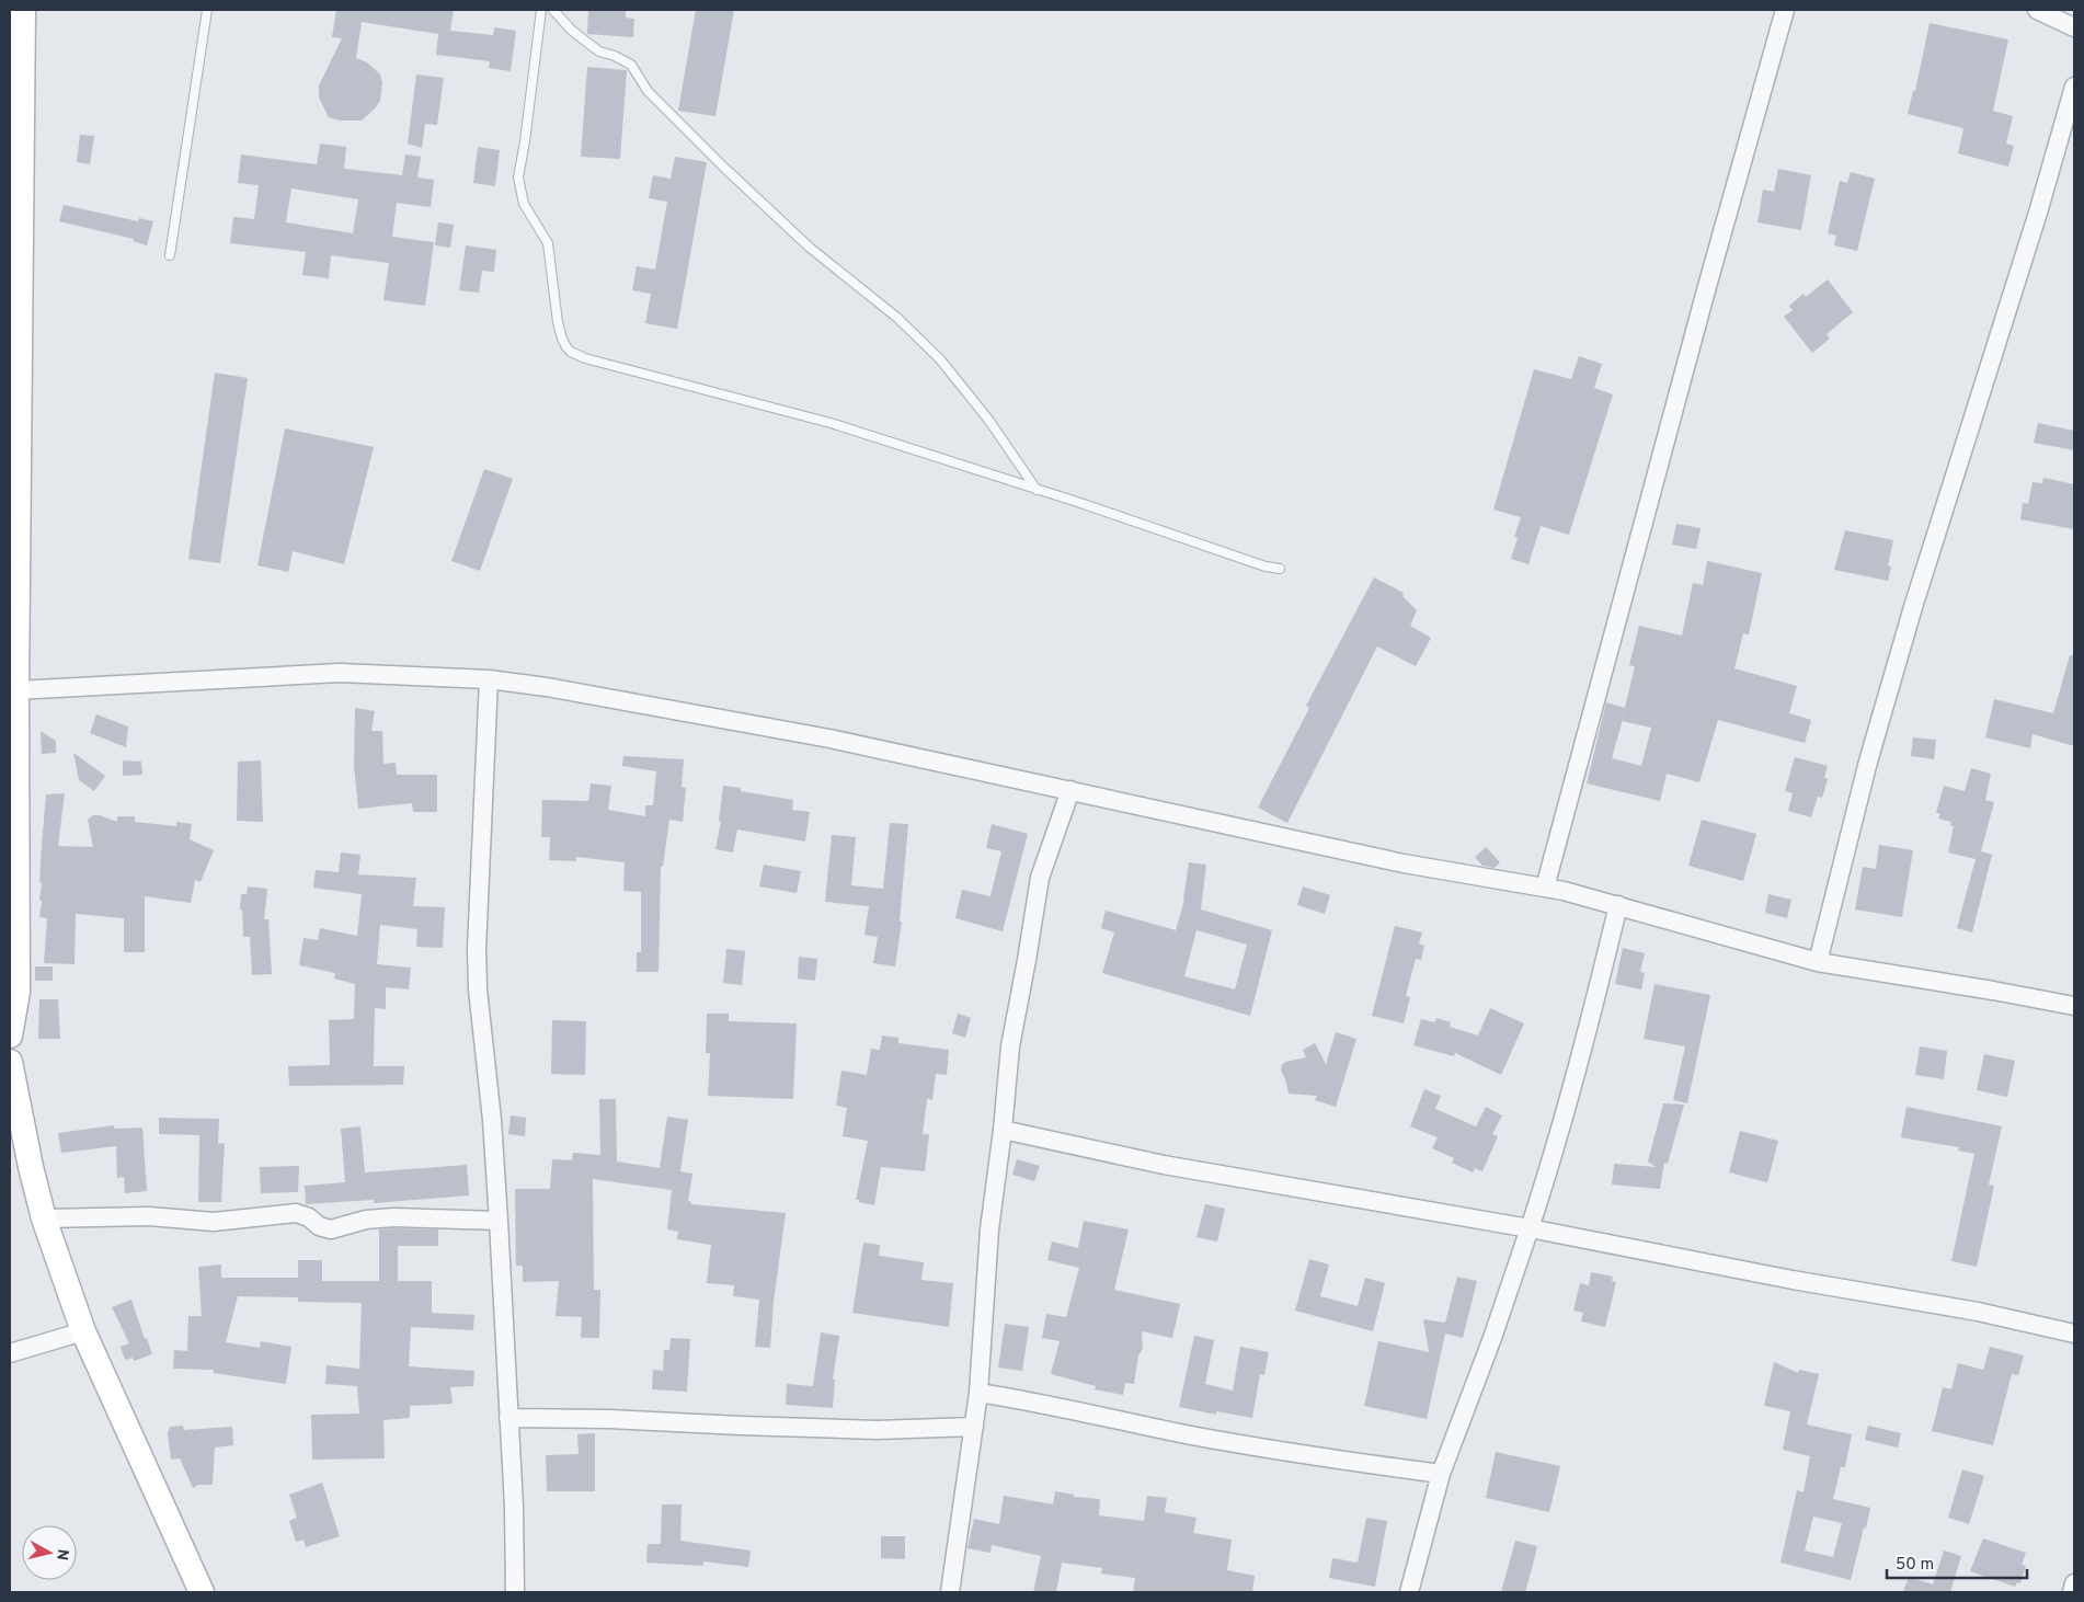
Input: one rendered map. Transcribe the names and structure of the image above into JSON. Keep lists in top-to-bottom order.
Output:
{
  "scale_bar": "50 m",
  "north": "right"
}
